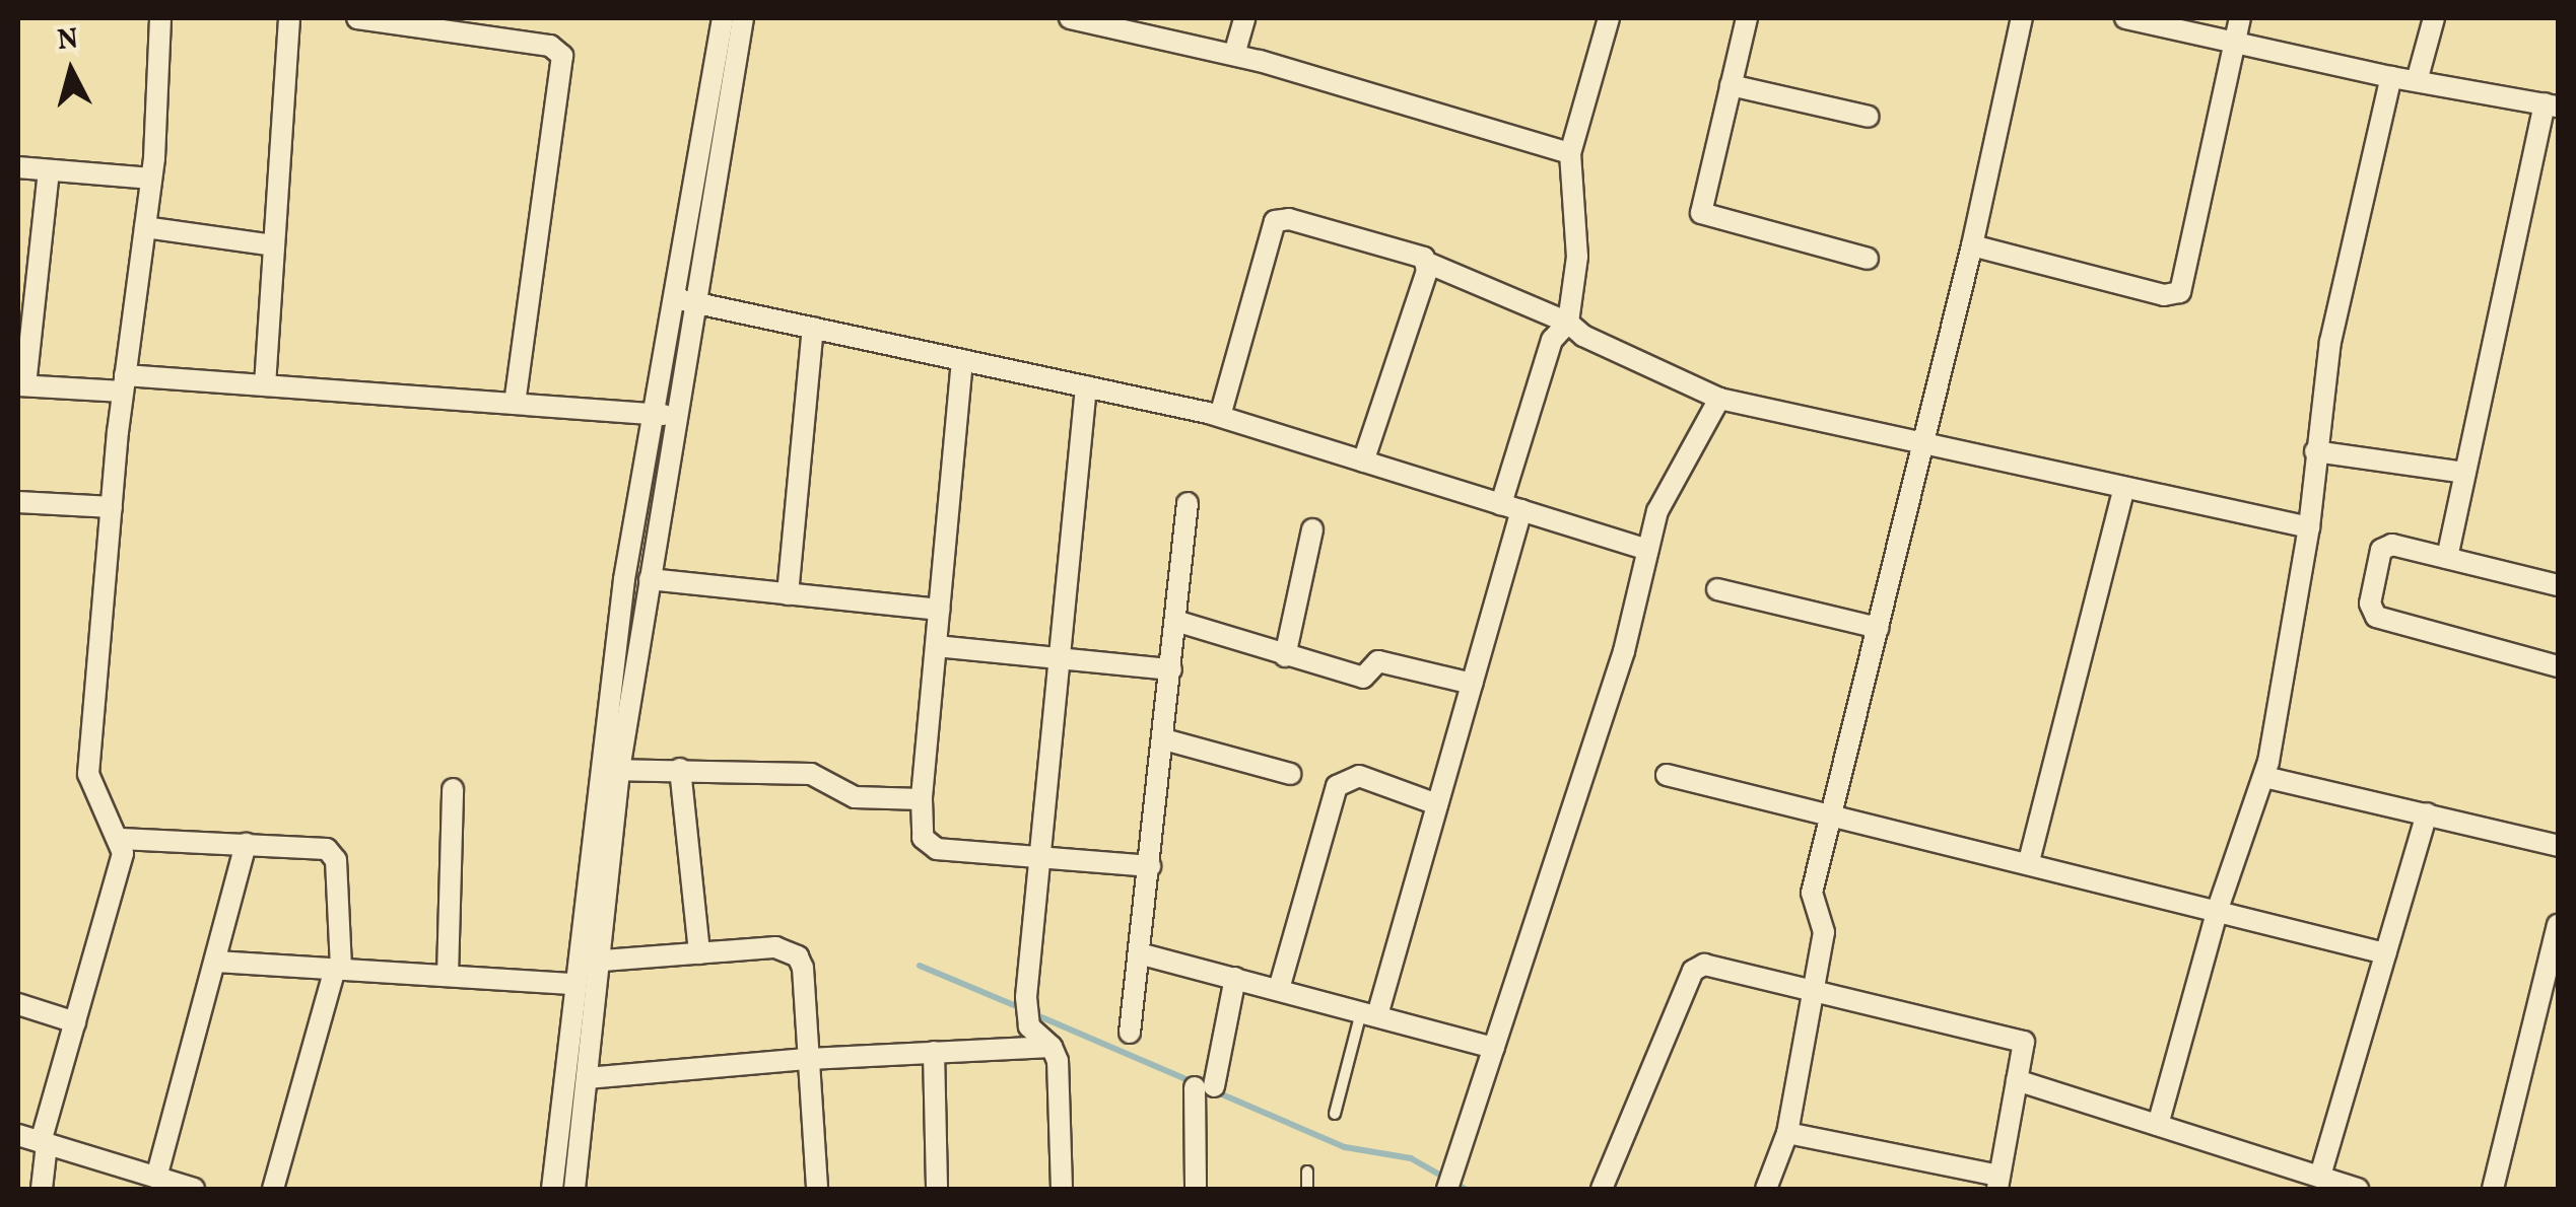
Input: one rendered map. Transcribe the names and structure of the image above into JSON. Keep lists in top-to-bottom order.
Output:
{
  "north": "top"
}
